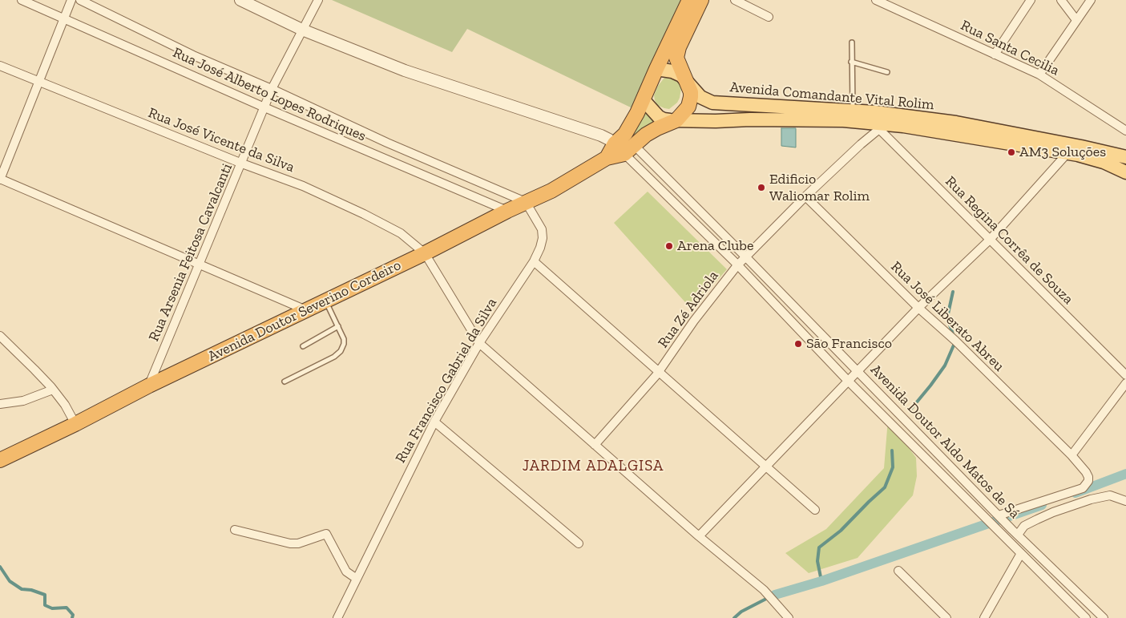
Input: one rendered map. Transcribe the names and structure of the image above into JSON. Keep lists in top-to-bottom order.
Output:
{
  "streets": {
    "highway": ["Avenida Doutor Severino Cordeiro"],
    "main road": ["Avenida Comandante Vital Rolim"],
    "street": [
      "Rua Santa Cecilia",
      "Rua José Alberto Lopes Rodriques",
      "Rua José Vicente da Silva",
      "Rua Regina Corrêa de Souza",
      "Rua Arsenia Feitosa Cavalcanti",
      "Rua Zé Adriola",
      "Rua José Liberato Abreu",
      "Rua Francisco Gabriel da Silva",
      "Avenida Doutor Aldo Matos de Sá"
    ]
  },
  "crossings": [
    ["Rua José Alberto Lopes Rodriques", "Rua Arsenia Feitosa Cavalcanti"],
    ["Rua José Alberto Lopes Rodriques", "Avenida Doutor Severino Cordeiro"],
    ["Rua José Alberto Lopes Rodriques", "Rua Francisco Gabriel da Silva"],
    ["Avenida Comandante Vital Rolim", "Rua Regina Corrêa de Souza"],
    ["Avenida Comandante Vital Rolim", "Rua Zé Adriola"],
    ["Avenida Comandante Vital Rolim", "Avenida Doutor Severino Cordeiro"],
    ["Rua José Vicente da Silva", "Rua Arsenia Feitosa Cavalcanti"],
    ["Rua José Vicente da Silva", "Avenida Doutor Severino Cordeiro"],
    ["Rua Regina Corrêa de Souza", "Rua Zé Adriola"],
    ["Rua Arsenia Feitosa Cavalcanti", "Avenida Doutor Severino Cordeiro"],
    ["Rua Zé Adriola", "Rua José Liberato Abreu"],
    ["Rua Zé Adriola", "Avenida Doutor Aldo Matos de Sá"],
    ["Avenida Doutor Severino Cordeiro", "Rua Francisco Gabriel da Silva"],
    ["Avenida Doutor Severino Cordeiro", "Avenida Doutor Aldo Matos de Sá"],
    ["Rua José Liberato Abreu", "Avenida Doutor Aldo Matos de Sá"]
  ],
  "districts": ["JARDIM ADALGISA"],
  "places": [
    "AM3 Soluções",
    "Edificio Waliomar Rolim",
    "Arena Clube",
    "São Francisco"
  ]
}
